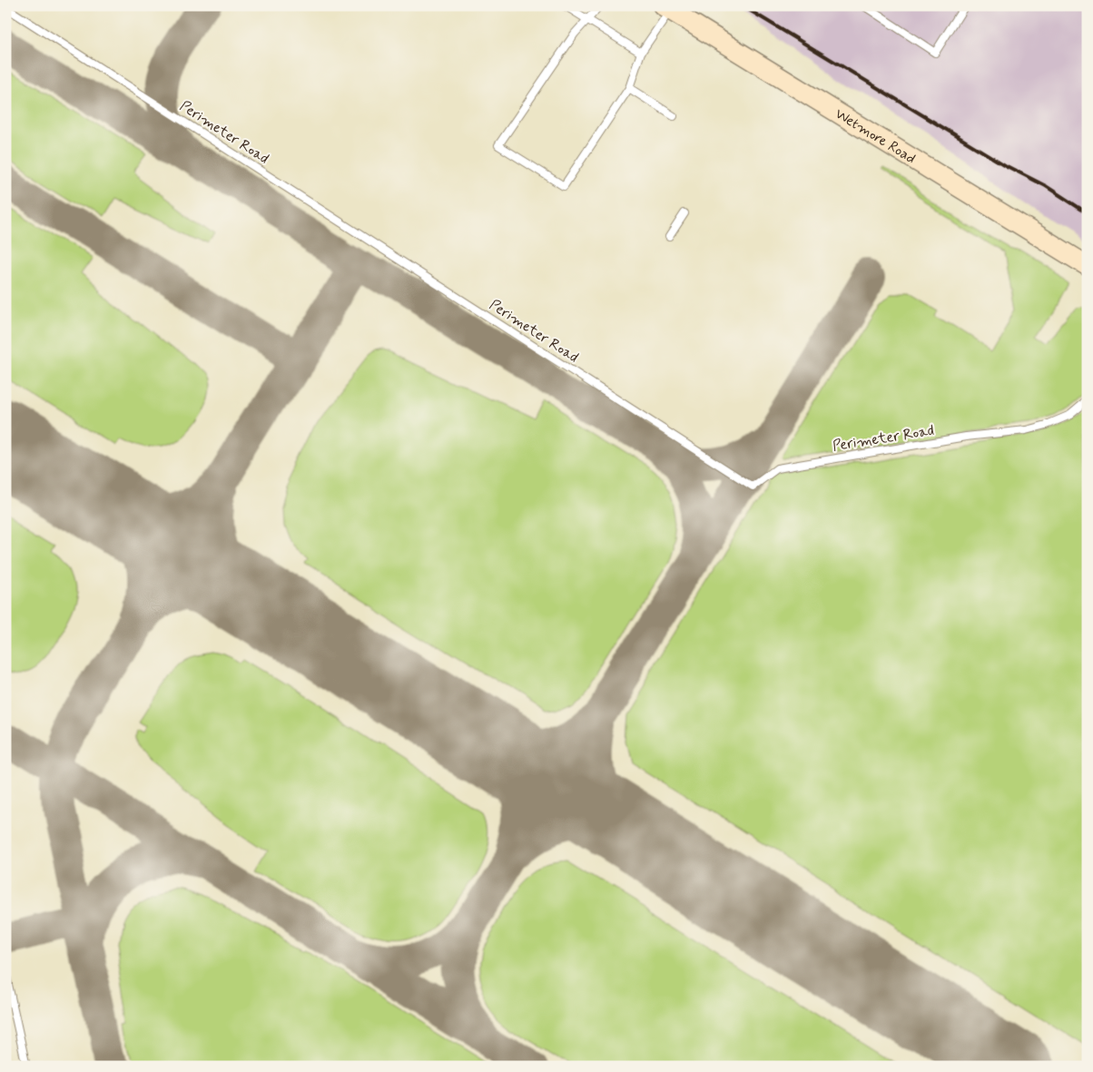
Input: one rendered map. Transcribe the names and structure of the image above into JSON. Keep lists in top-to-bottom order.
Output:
{
  "streets": {
    "main road": ["Wetmore Road"],
    "lane": ["Perimeter Road"]
  }
}
